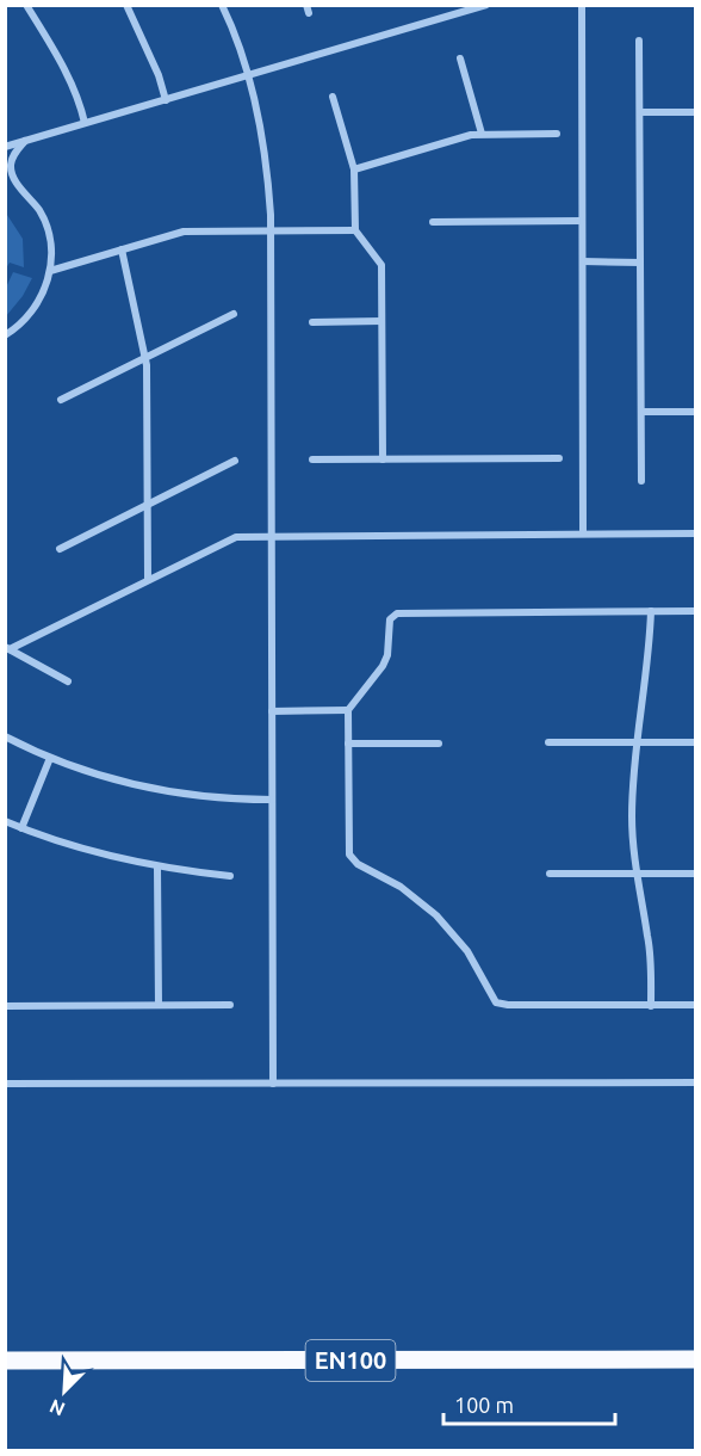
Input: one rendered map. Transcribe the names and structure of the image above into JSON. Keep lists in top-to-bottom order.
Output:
{
  "streets": {
    "highway": ["EN100"]
  },
  "scale_bar": "100 m",
  "north": "bottom left"
}
